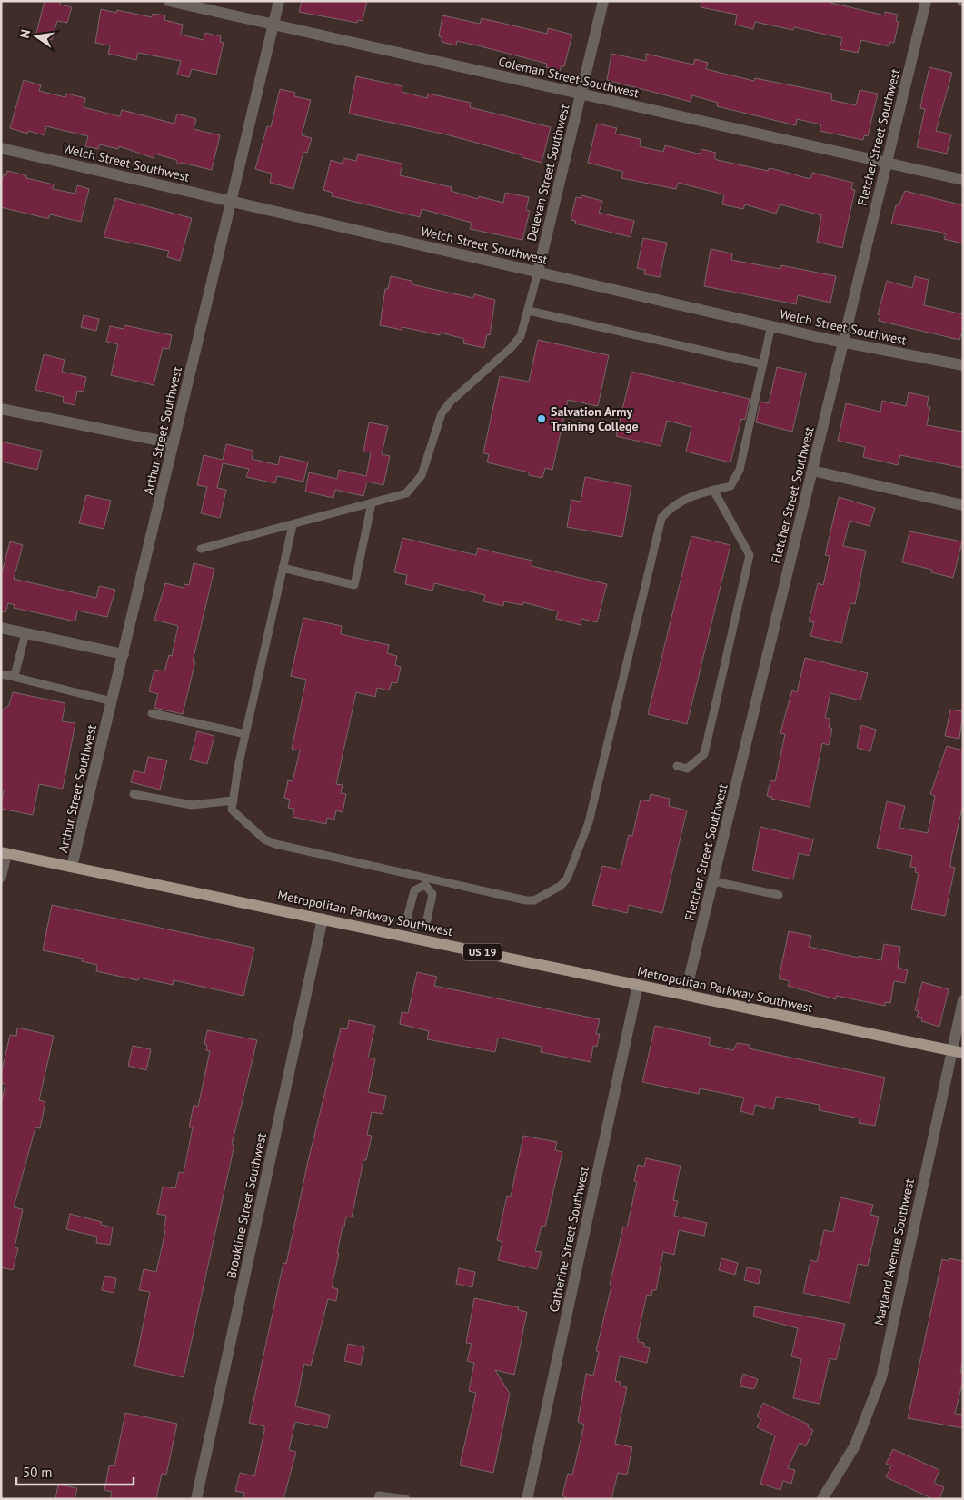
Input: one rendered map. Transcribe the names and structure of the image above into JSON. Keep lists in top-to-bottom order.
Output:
{
  "streets": {
    "main road": ["Metropolitan Parkway Southwest", "US 19"],
    "street": [
      "Coleman Street Southwest",
      "Fletcher Street Southwest",
      "Welch Street Southwest",
      "Delevan Street Southwest",
      "Arthur Street Southwest",
      "Brookline Street Southwest",
      "Catherine Street Southwest",
      "Mayland Avenue Southwest"
    ]
  },
  "crossings": [
    ["Coleman Street Southwest", "Fletcher Street Southwest"],
    ["Coleman Street Southwest", "Delevan Street Southwest"],
    ["Coleman Street Southwest", "Arthur Street Southwest"],
    ["Fletcher Street Southwest", "Welch Street Southwest"],
    ["Fletcher Street Southwest", "Metropolitan Parkway Southwest"],
    ["Welch Street Southwest", "Delevan Street Southwest"],
    ["Welch Street Southwest", "Arthur Street Southwest"],
    ["Arthur Street Southwest", "Metropolitan Parkway Southwest"],
    ["Metropolitan Parkway Southwest", "Brookline Street Southwest"],
    ["Metropolitan Parkway Southwest", "Catherine Street Southwest"],
    ["Metropolitan Parkway Southwest", "Mayland Avenue Southwest"]
  ],
  "places": ["Salvation Army Training College"],
  "scale_bar": "50 m",
  "north": "left"
}
